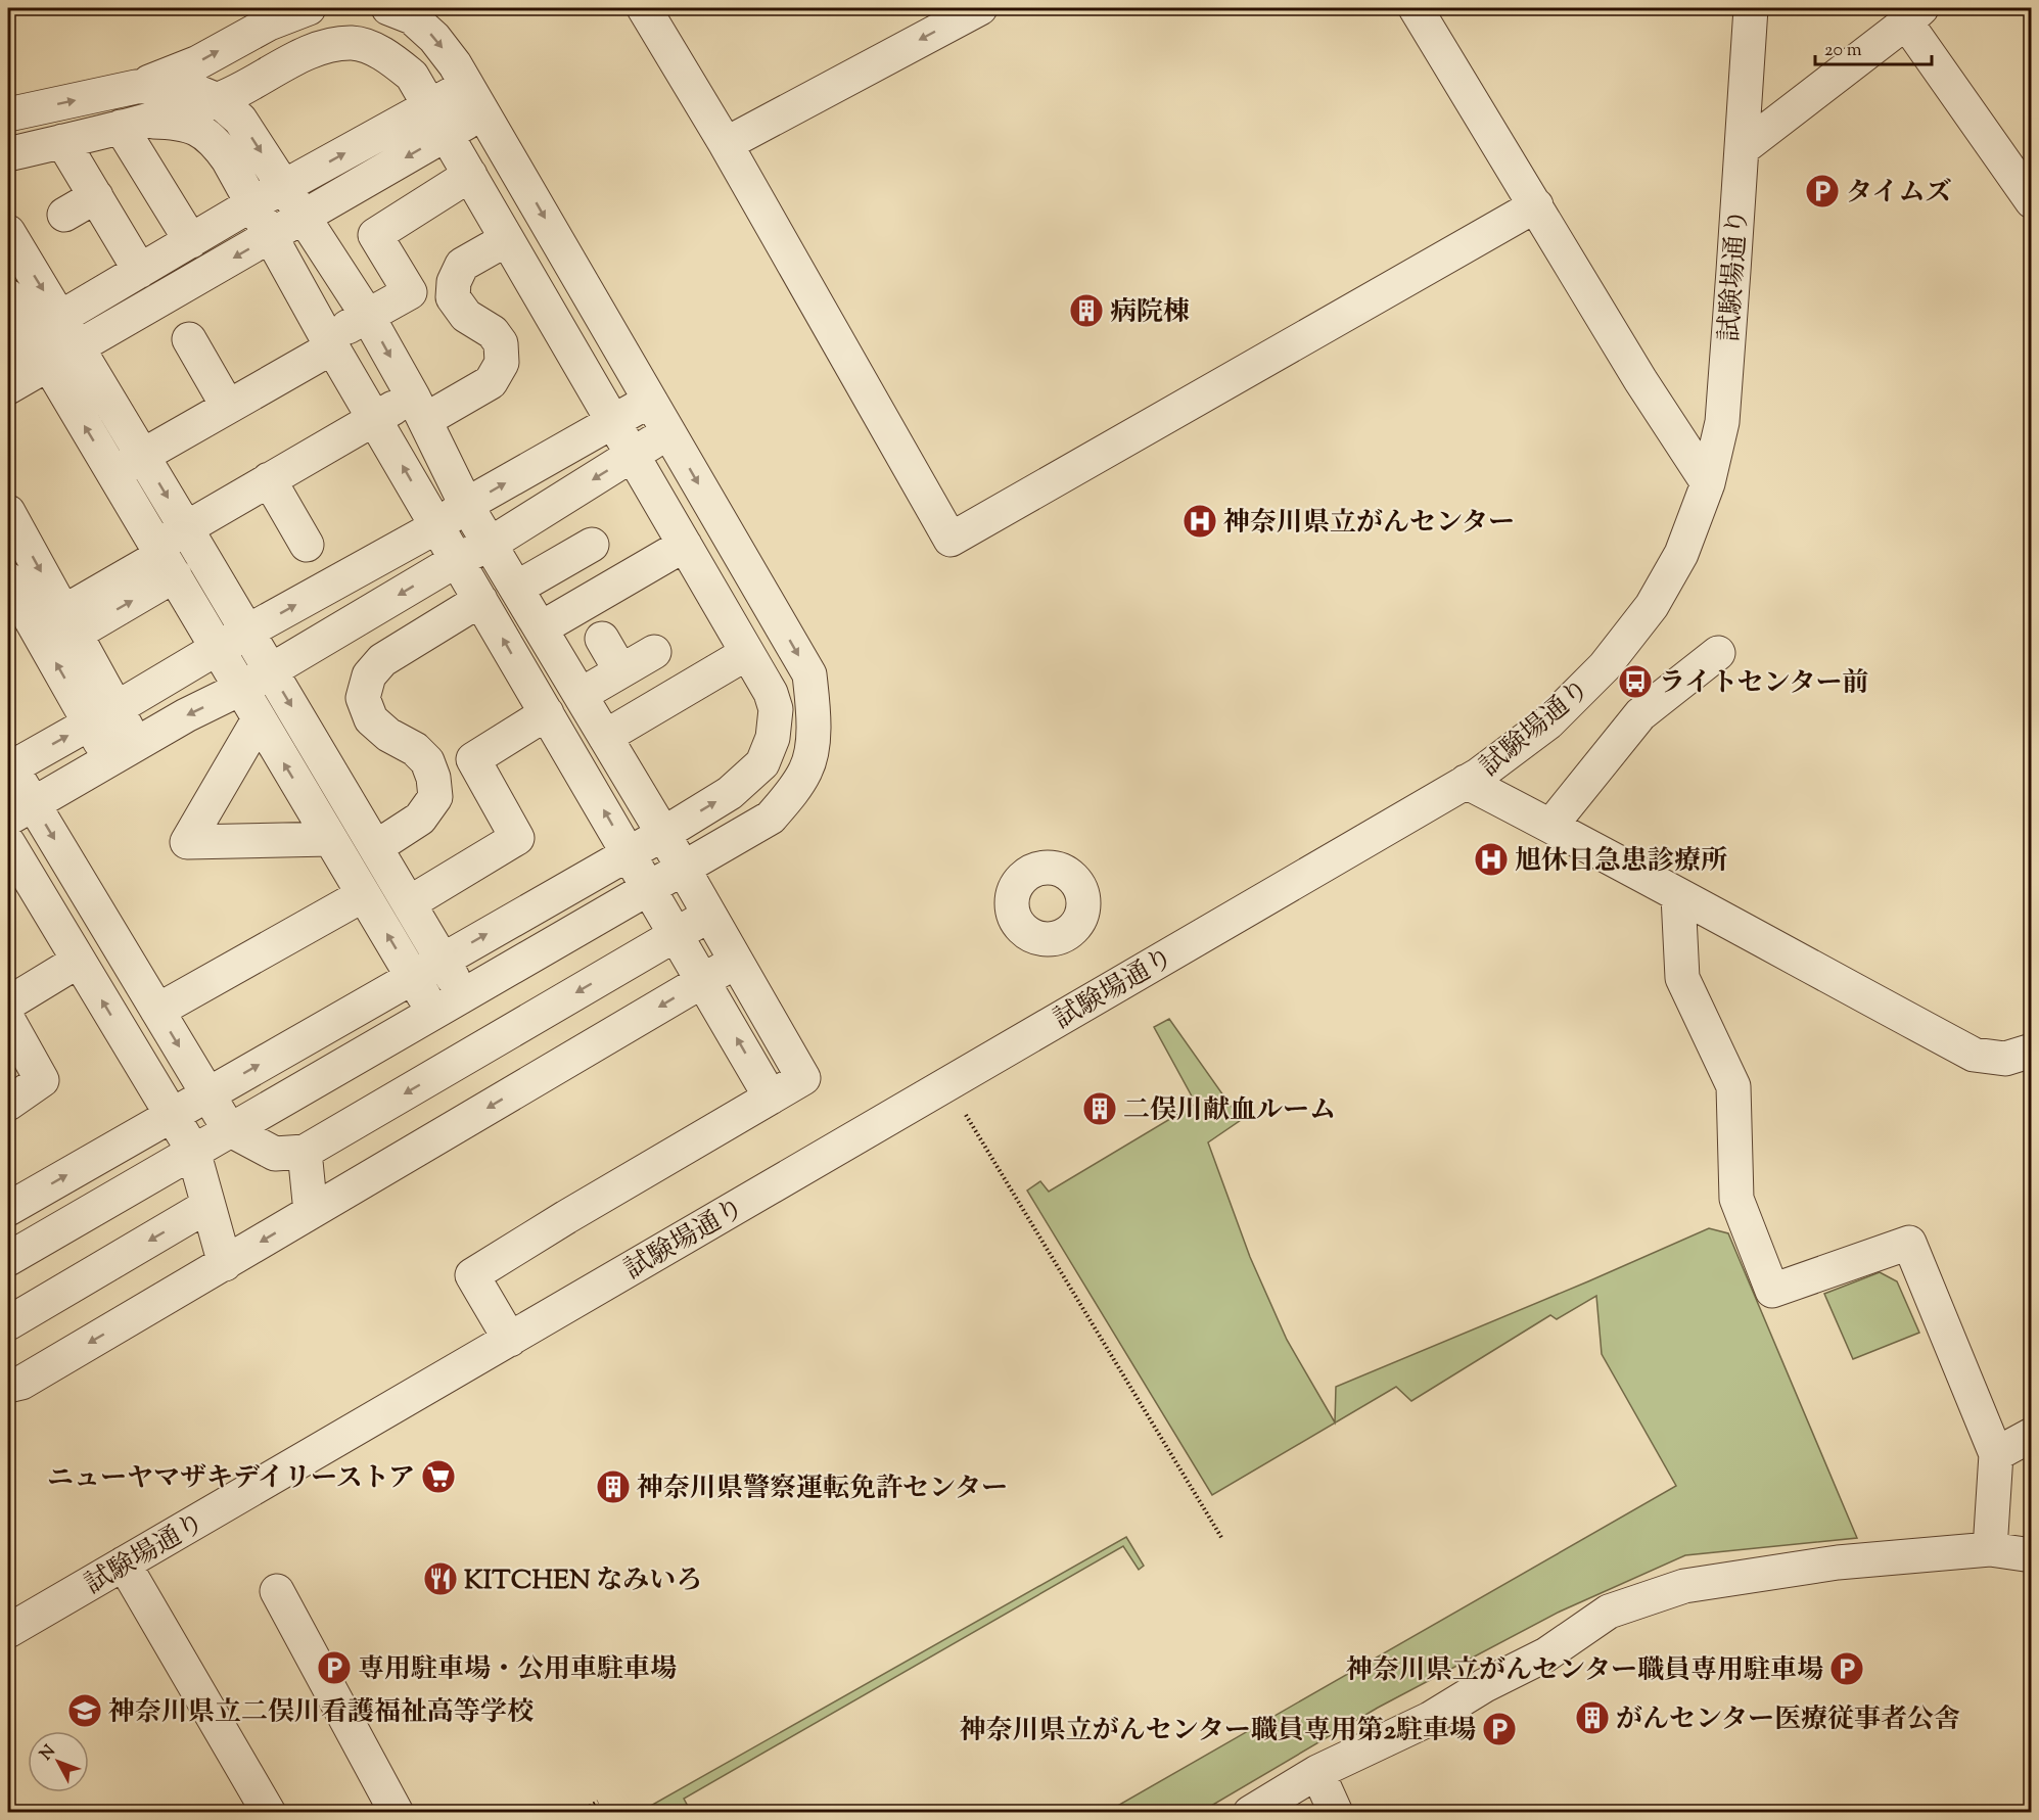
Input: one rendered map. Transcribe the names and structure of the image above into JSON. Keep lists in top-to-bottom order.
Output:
{
  "streets": {
    "street": ["試験場通り"]
  },
  "places": {
    "parking": [
      "タイムズ",
      "専用駐車場・公用車駐車場",
      "神奈川県立がんセンター職員専用駐車場",
      "神奈川県立がんセンター職員専用第2駐車場"
    ],
    "building": [
      "病院棟",
      "二俣川献血ルーム",
      "神奈川県警察運転免許センター",
      "がんセンター医療従事者公舎"
    ],
    "hospital": ["神奈川県立がんセンター", "旭休日急患診療所"],
    "bus stop": ["ライトセンター前"],
    "supermarket": ["ニューヤマザキデイリーストア"],
    "restaurant": ["KITCHEN なみいろ"],
    "school or university": ["神奈川県立二俣川看護福祉高等学校"]
  },
  "scale_bar": "20 m",
  "north": "top left"
}
